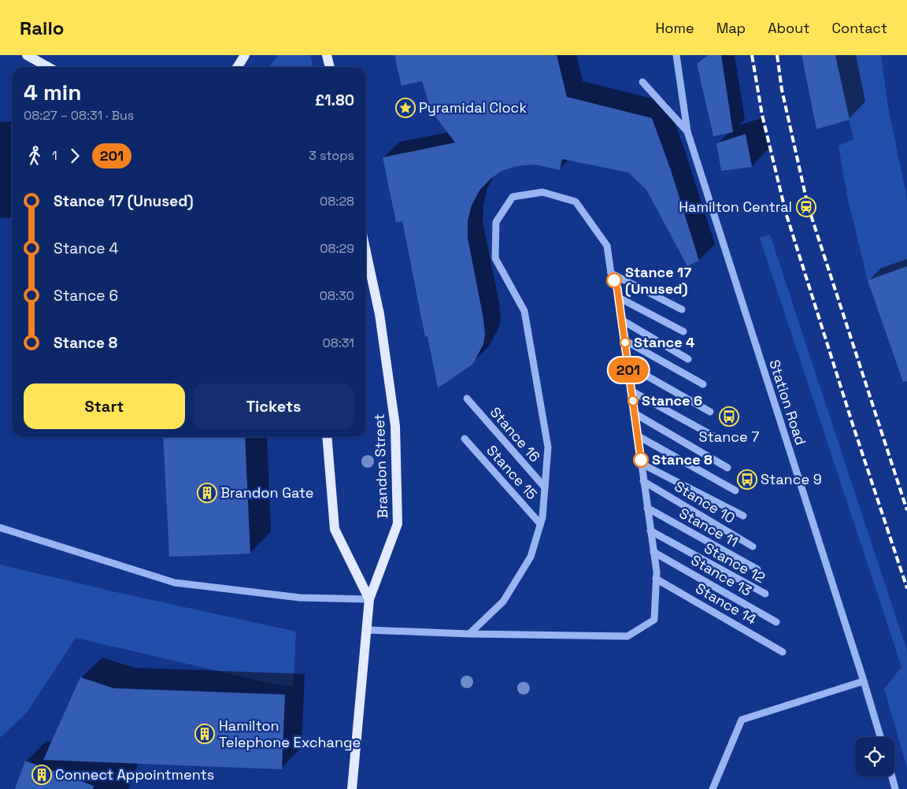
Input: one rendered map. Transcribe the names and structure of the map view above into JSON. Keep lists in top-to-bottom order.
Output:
{
  "streets": {
    "main road": ["Brandon Street"],
    "street": [
      "Station Road",
      "Stance 16",
      "Stance 15",
      "Stance 10",
      "Stance 11",
      "Stance 12",
      "Stance 13",
      "Stance 14"
    ]
  },
  "places": {
    "place": ["Pyramidal Clock"],
    "station": ["Hamilton Central"],
    "other": [
      "Stance 17 (Unused)",
      "Stance 4",
      "Stance 6",
      "Stance 8"
    ],
    "bus stop": ["Stance 7", "Stance 9"],
    "building": ["Brandon Gate", "Hamilton Telephone Exchange", "Connect Appointments"]
  },
  "lines": ["bus line 201"],
  "page": {
    "header": "Railo",
    "nav": [
      "Home",
      "Map",
      "About",
      "Contact"
    ],
    "on_map": "201",
    "heading": ["4 min", "08:27 – 08:31 · Bus", "£1.80"],
    "legs": ["1", "201", "3 stops"],
    "list": [
      {
        "name": "Stance 17 (Unused)",
        "value": "08:28"
      },
      {
        "name": "Stance 4",
        "value": "08:29"
      },
      {
        "name": "Stance 6",
        "value": "08:30"
      },
      {
        "name": "Stance 8",
        "value": "08:31"
      }
    ],
    "buttons": ["Start", "Tickets"]
  }
}
